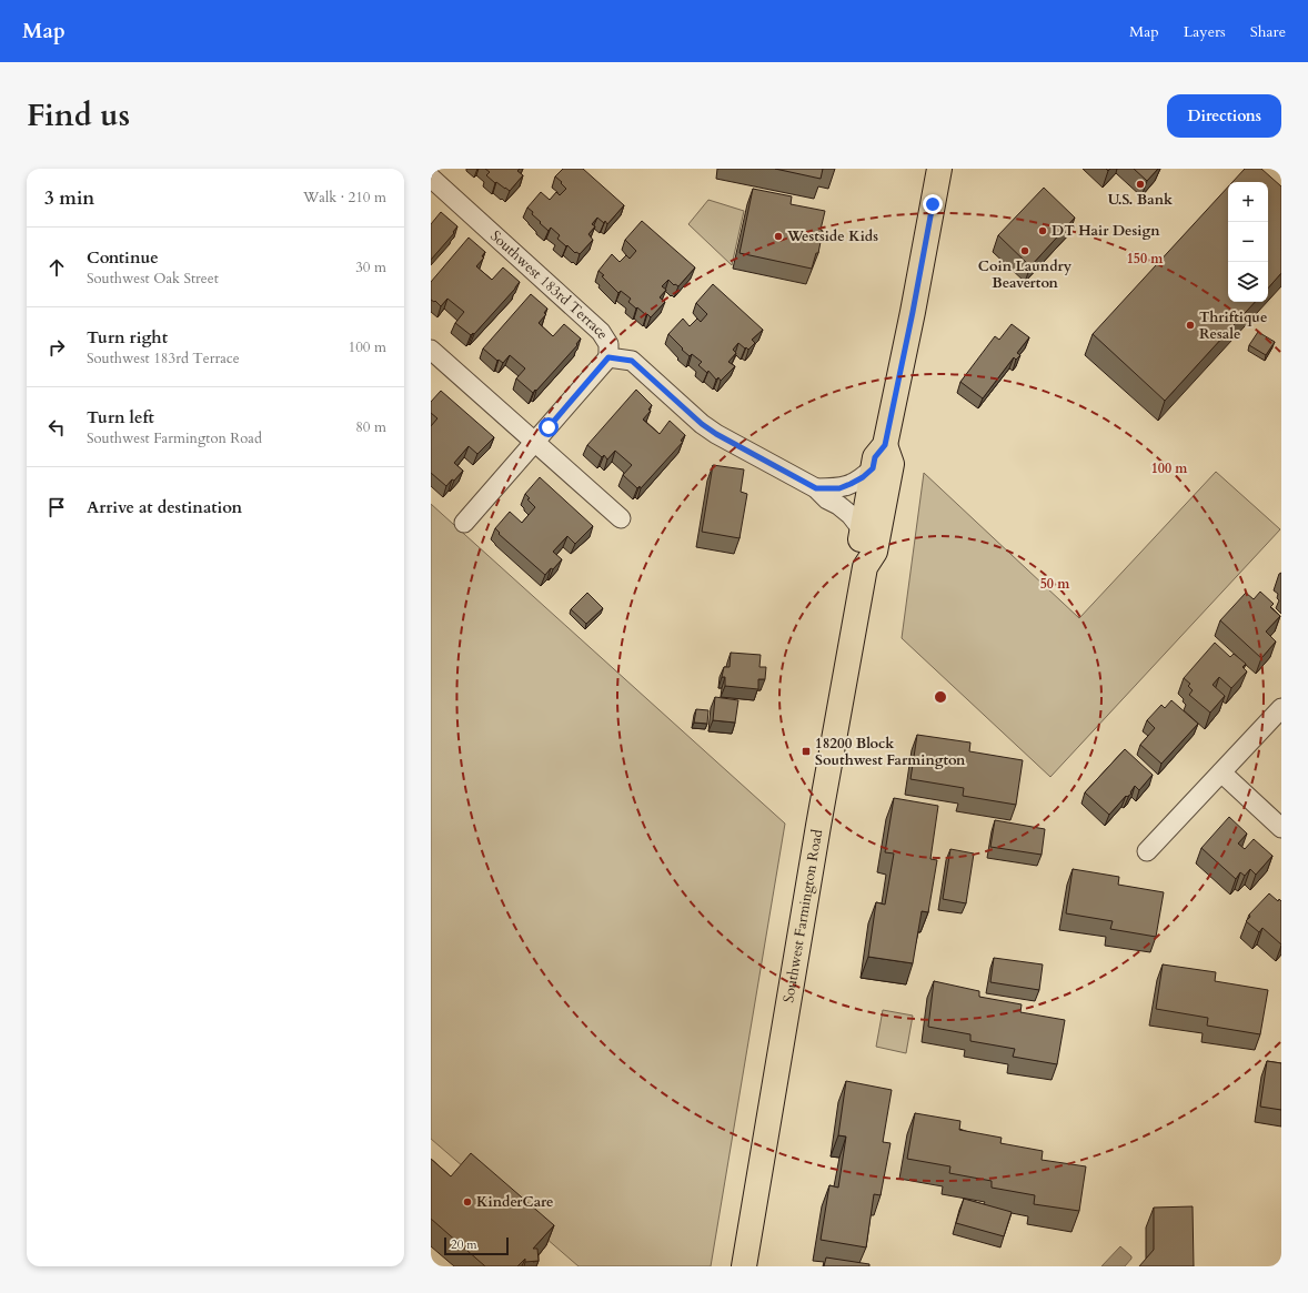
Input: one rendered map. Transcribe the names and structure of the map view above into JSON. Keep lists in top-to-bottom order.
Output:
{
  "streets": {
    "main road": ["Southwest Farmington Road"],
    "street": ["Southwest 183rd Terrace"]
  },
  "crossings": [
    ["Southwest 183rd Terrace", "Southwest Farmington Road"]
  ],
  "places": {
    "other": [
      "U.S. Bank",
      "DT Hair Design",
      "Westside Kids",
      "Coin Laundry Beaverton",
      "Thriftique Resale",
      "KinderCare"
    ],
    "transit": ["18200 Block Southwest Farmington"]
  },
  "scale_bar": "20 m",
  "page": {
    "header": "Map",
    "nav": ["Map", "Layers", "Share"],
    "title": "Find us",
    "buttons": "Directions",
    "heading": ["3 min", "Walk · 210 m"],
    "map_buttons": ["+", "−"],
    "list": [
      ["Continue", "Southwest Oak Street", "30 m"],
      ["Turn right", "Southwest 183rd Terrace", "100 m"],
      ["Turn left", "Southwest Farmington Road", "80 m"],
      "Arrive at destination"
    ],
    "scale": "20 m"
  },
  "rings": ["150 m", "100 m", "50 m"]
}
